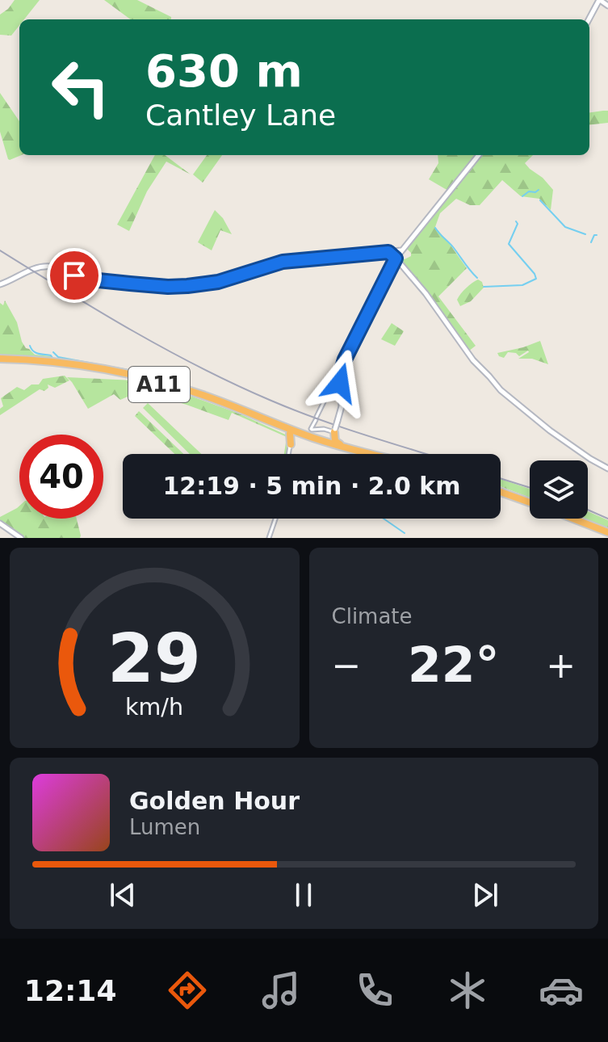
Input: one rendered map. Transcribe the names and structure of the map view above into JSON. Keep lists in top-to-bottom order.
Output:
{
  "streets": {
    "highway": ["A11"]
  },
  "page": {
    "turn": ["630 m", "Cantley Lane"],
    "limit": "40",
    "trip": "12:19 · 5 min · 2.0 km",
    "tile": "Climate",
    "heat": ["−", "22°", "+"],
    "song": ["Golden Hour", "Lumen"],
    "tabs": "12:14",
    "gauge": ["29", "km/h"]
  }
}
